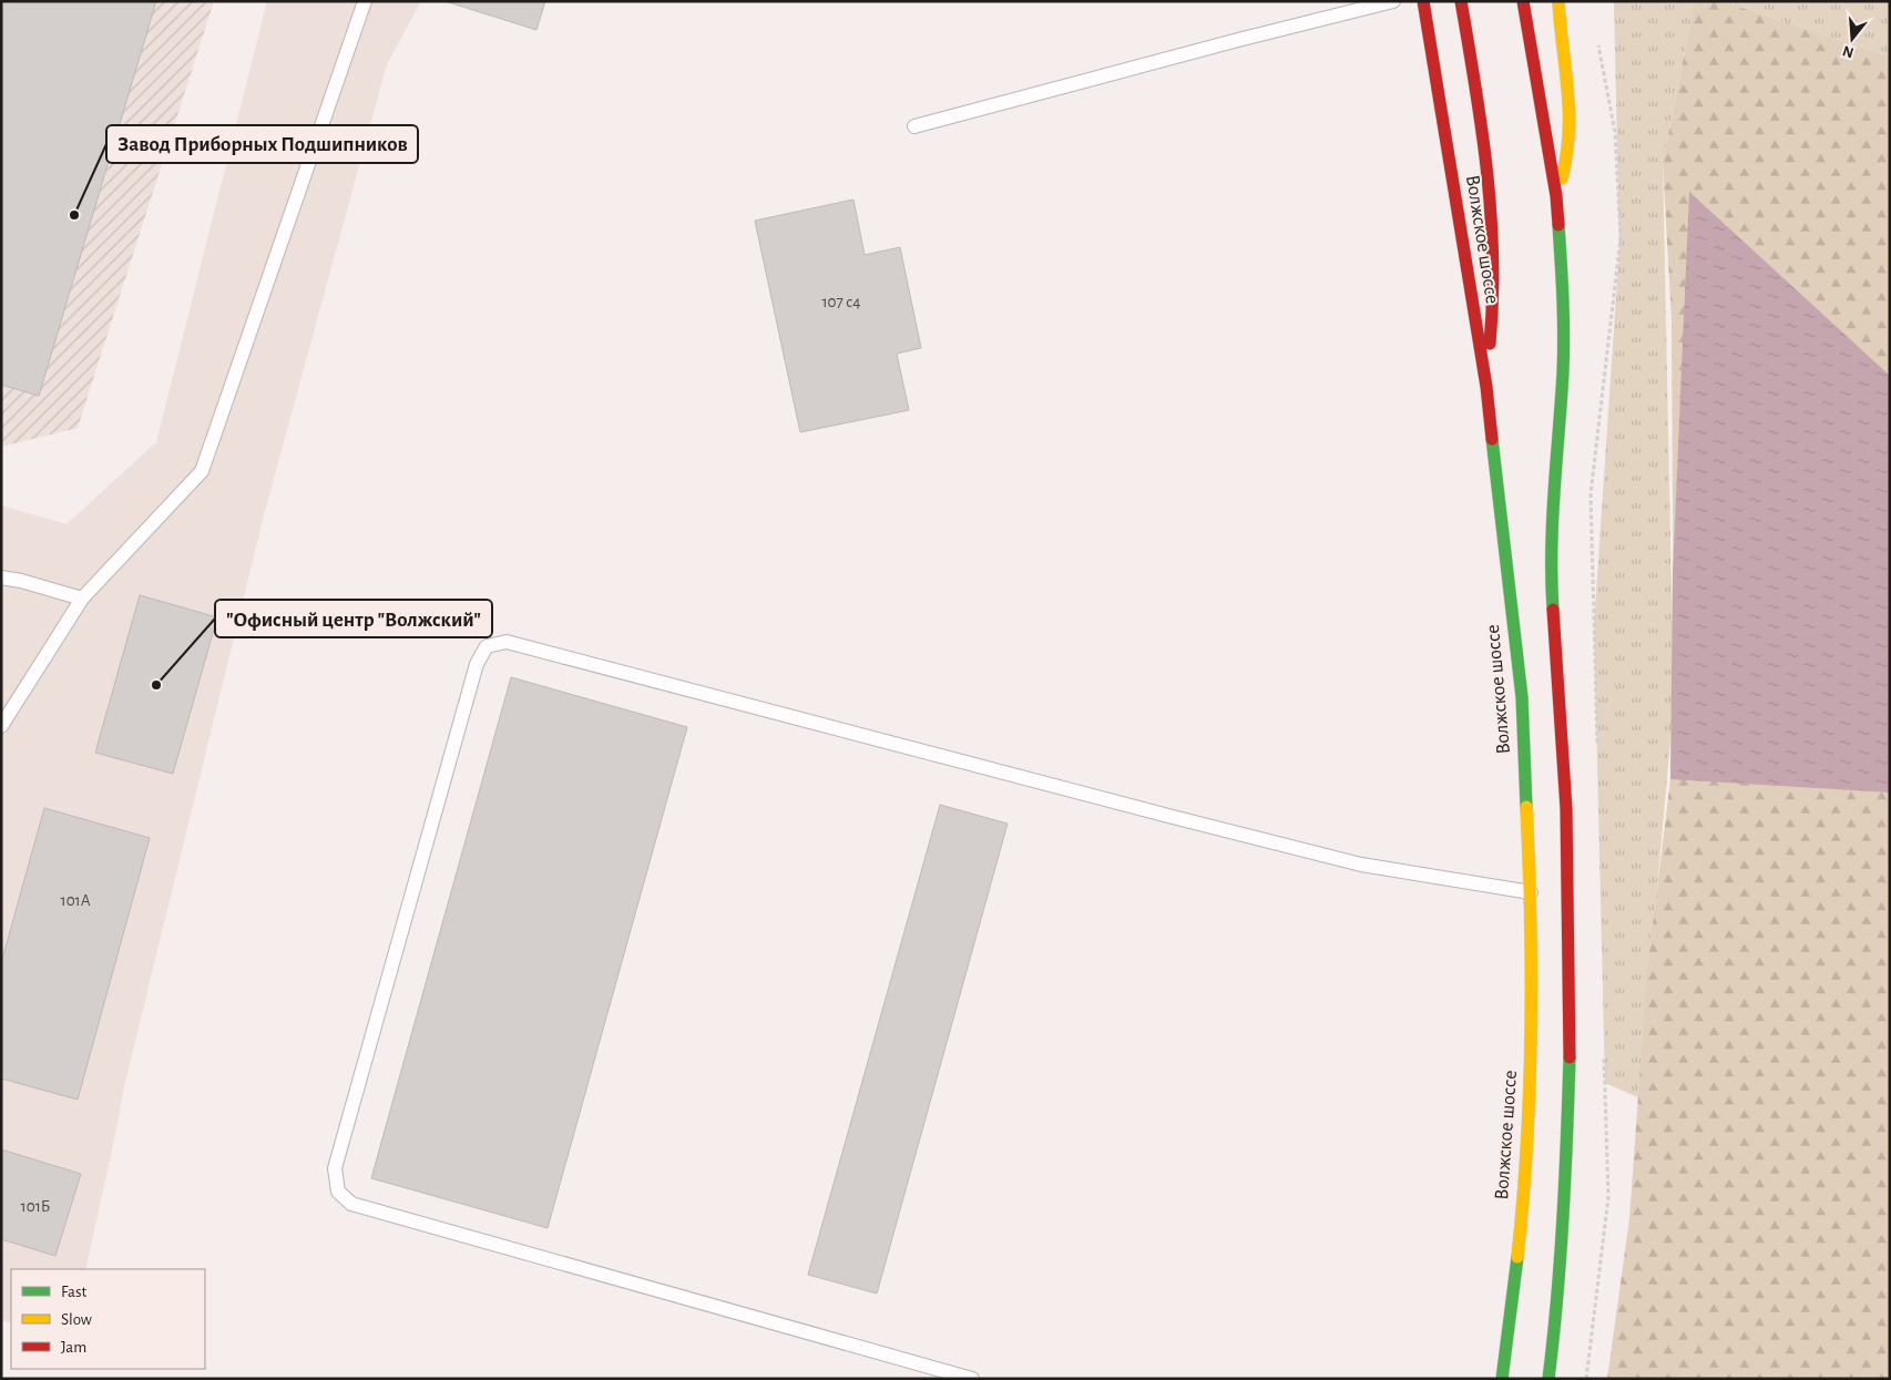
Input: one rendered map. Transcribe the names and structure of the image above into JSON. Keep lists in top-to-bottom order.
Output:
{
  "streets": {
    "main road": ["Волжское шоссе"]
  },
  "places": ["Завод Приборных Подшипников", "\"Офисный центр \"Волжский\""],
  "house_numbers": ["107 с4", "101А", "101Б"],
  "legend": ["Fast", "Slow", "Jam"],
  "north": "bottom"
}
